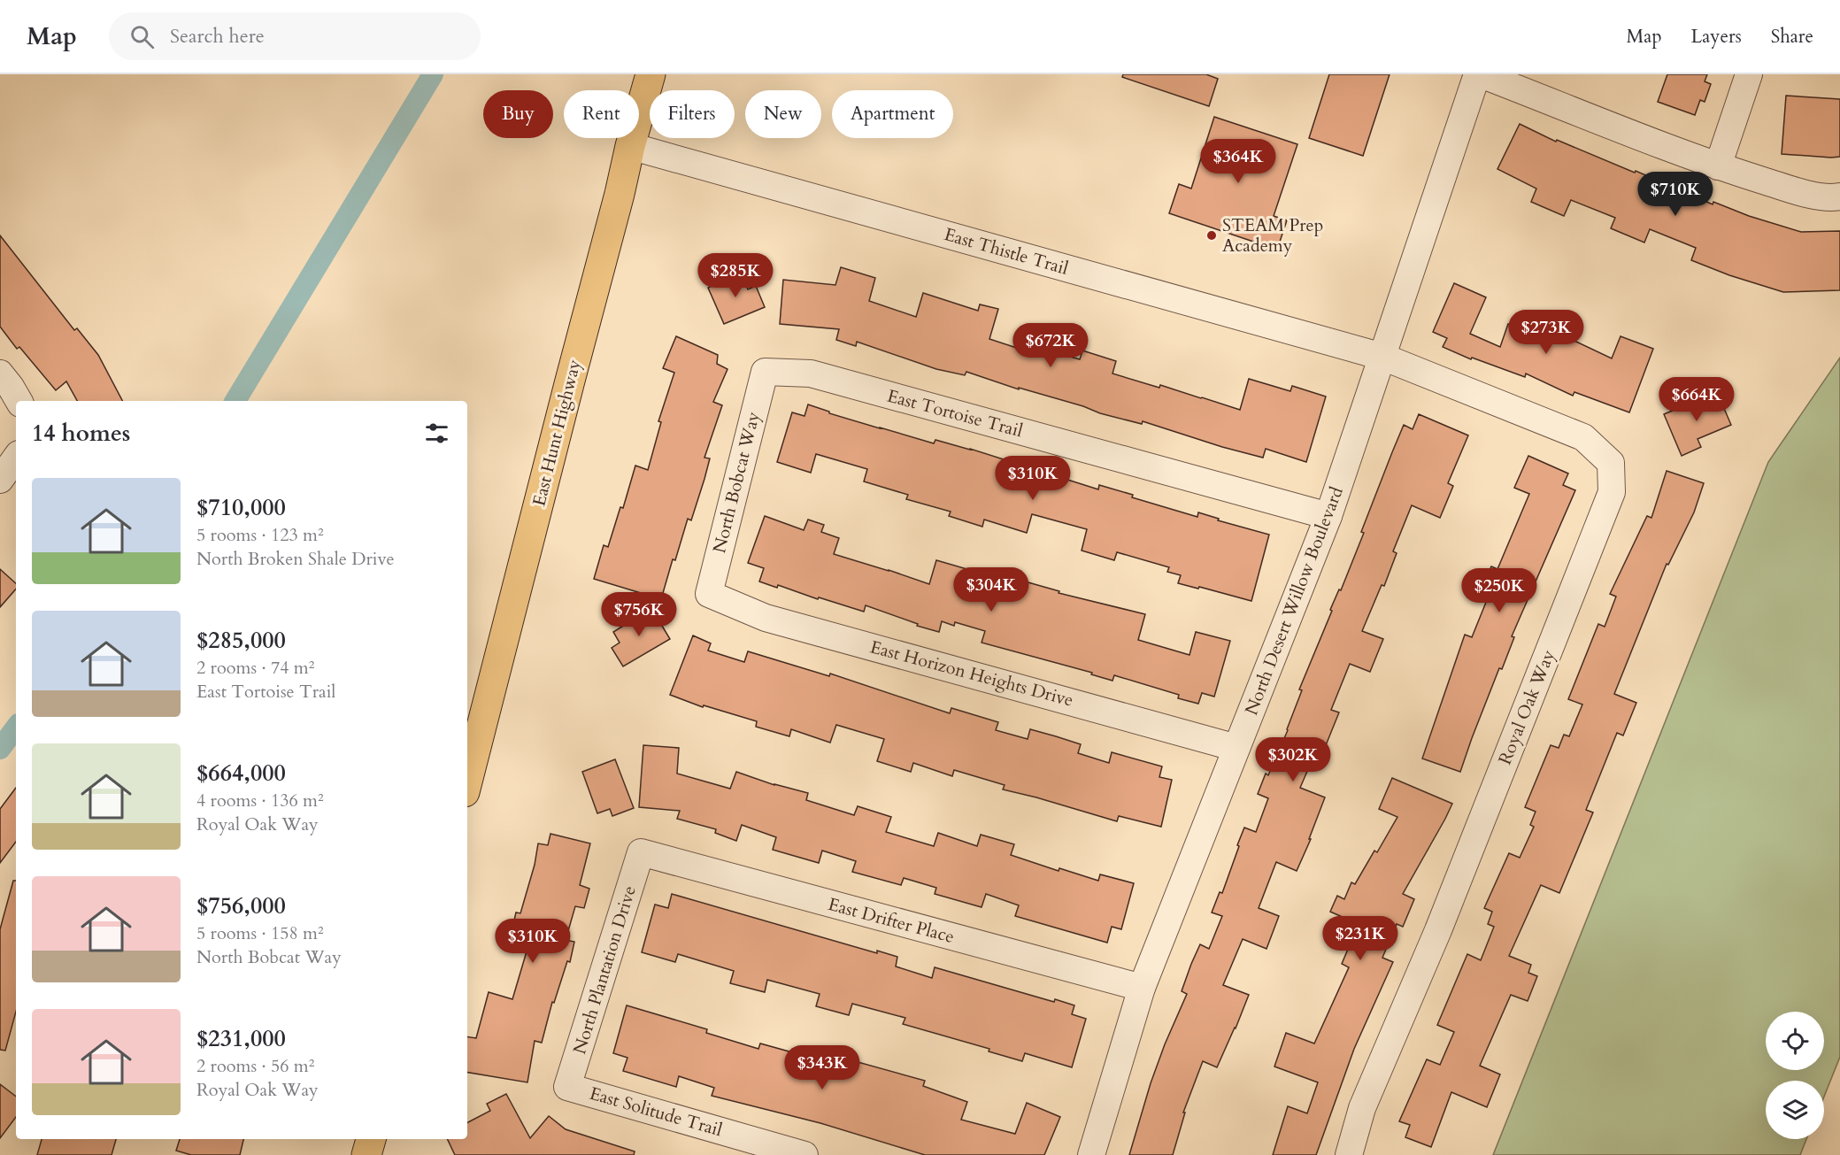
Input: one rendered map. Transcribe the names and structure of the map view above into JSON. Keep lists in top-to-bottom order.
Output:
{
  "streets": {
    "main road": ["East Hunt Highway"],
    "street": [
      "East Thistle Trail",
      "East Tortoise Trail",
      "North Bobcat Way",
      "North Desert Willow Boulevard",
      "East Horizon Heights Drive",
      "Royal Oak Way",
      "East Drifter Place",
      "North Plantation Drive",
      "East Solitude Trail"
    ]
  },
  "crossings": [
    ["East Thistle Trail", "East Hunt Highway"],
    ["East Thistle Trail", "North Desert Willow Boulevard"],
    ["East Thistle Trail", "Royal Oak Way"],
    ["East Tortoise Trail", "North Bobcat Way"],
    ["East Tortoise Trail", "North Desert Willow Boulevard"],
    ["North Bobcat Way", "East Horizon Heights Drive"],
    ["North Desert Willow Boulevard", "East Horizon Heights Drive"],
    ["North Desert Willow Boulevard", "Royal Oak Way"],
    ["North Desert Willow Boulevard", "East Drifter Place"],
    ["East Drifter Place", "North Plantation Drive"],
    ["North Plantation Drive", "East Solitude Trail"]
  ],
  "places": ["STEAM Prep Academy"],
  "page": {
    "header": "Map",
    "search": "Search here",
    "nav": ["Map", "Layers", "Share"],
    "chip": [
      "Buy",
      "Rent",
      "Filters",
      "New",
      "Apartment"
    ],
    "price": [
      "$364K",
      "$710K",
      "$285K",
      "$273K",
      "$672K",
      "$664K",
      "$310K",
      "$304K",
      "$250K",
      "$756K",
      "$302K",
      "$231K",
      "$310K",
      "$343K"
    ],
    "heading": "14 homes",
    "list": [
      {
        "name": "$710,000",
        "note": "5 rooms · 123 m² · North Broken Shale Drive"
      },
      {
        "name": "$285,000",
        "note": "2 rooms · 74 m² · East Tortoise Trail"
      },
      {
        "name": "$664,000",
        "note": "4 rooms · 136 m² · Royal Oak Way"
      },
      {
        "name": "$756,000",
        "note": "5 rooms · 158 m² · North Bobcat Way"
      },
      {
        "name": "$231,000",
        "note": "2 rooms · 56 m² · Royal Oak Way"
      }
    ]
  }
}
